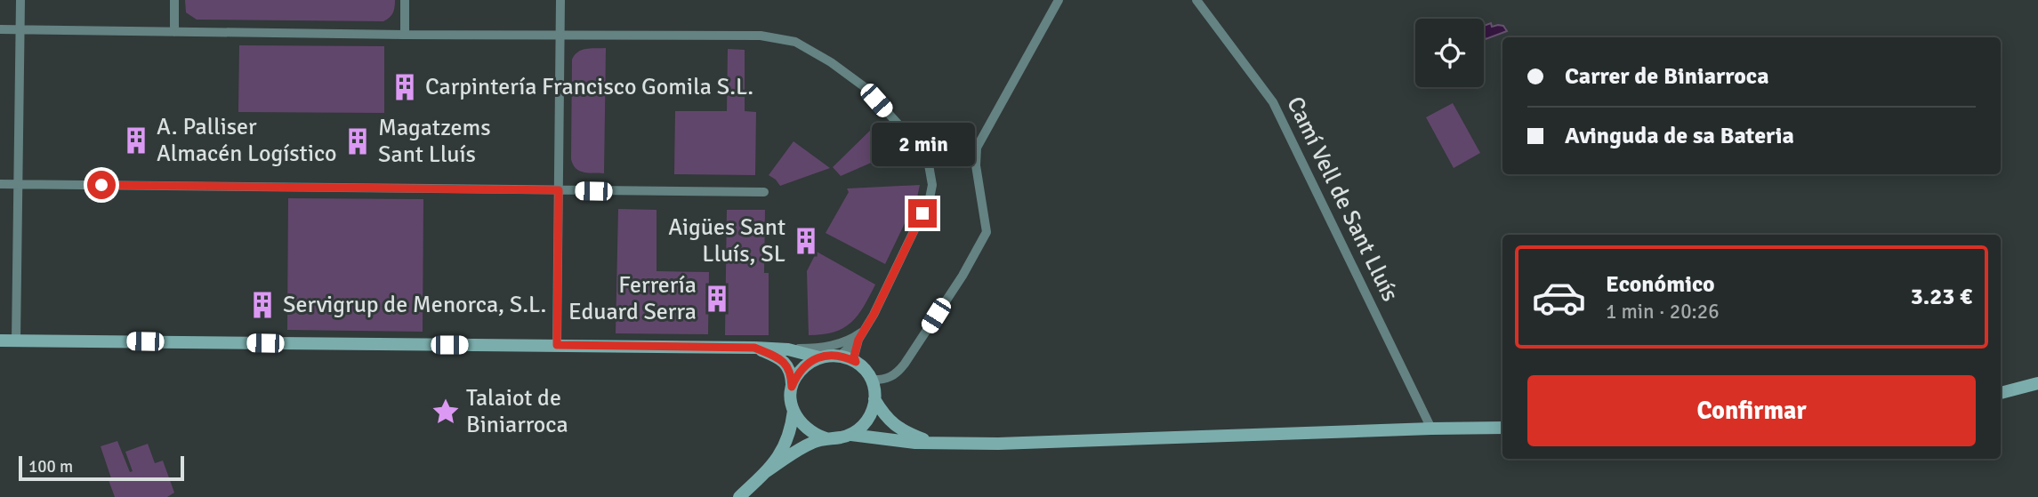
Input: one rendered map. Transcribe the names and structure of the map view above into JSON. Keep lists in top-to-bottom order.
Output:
{
  "streets": {
    "street": ["Camí Vell de Sant Lluís"]
  },
  "places": {
    "building": [
      "Carpintería Francisco Gomila S.L.",
      "A. Palliser Almacén Logístico",
      "Magatzems Sant Lluís",
      "Aigües Sant Lluís, SL",
      "Ferrería Eduard Serra",
      "Servigrup de Menorca, S.L."
    ],
    "place": ["Talaiot de Biniarroca"]
  },
  "scale_bar": "100 m",
  "page": {
    "banner": ["Carrer de Biniarroca", "Avinguda de sa Bateria"],
    "bubble": "2 min",
    "list": [
      {
        "name": "Económico",
        "note": "1 min · 20:26",
        "value": "3.23 €"
      }
    ],
    "buttons": "Confirmar",
    "scale": "100 m"
  }
}
